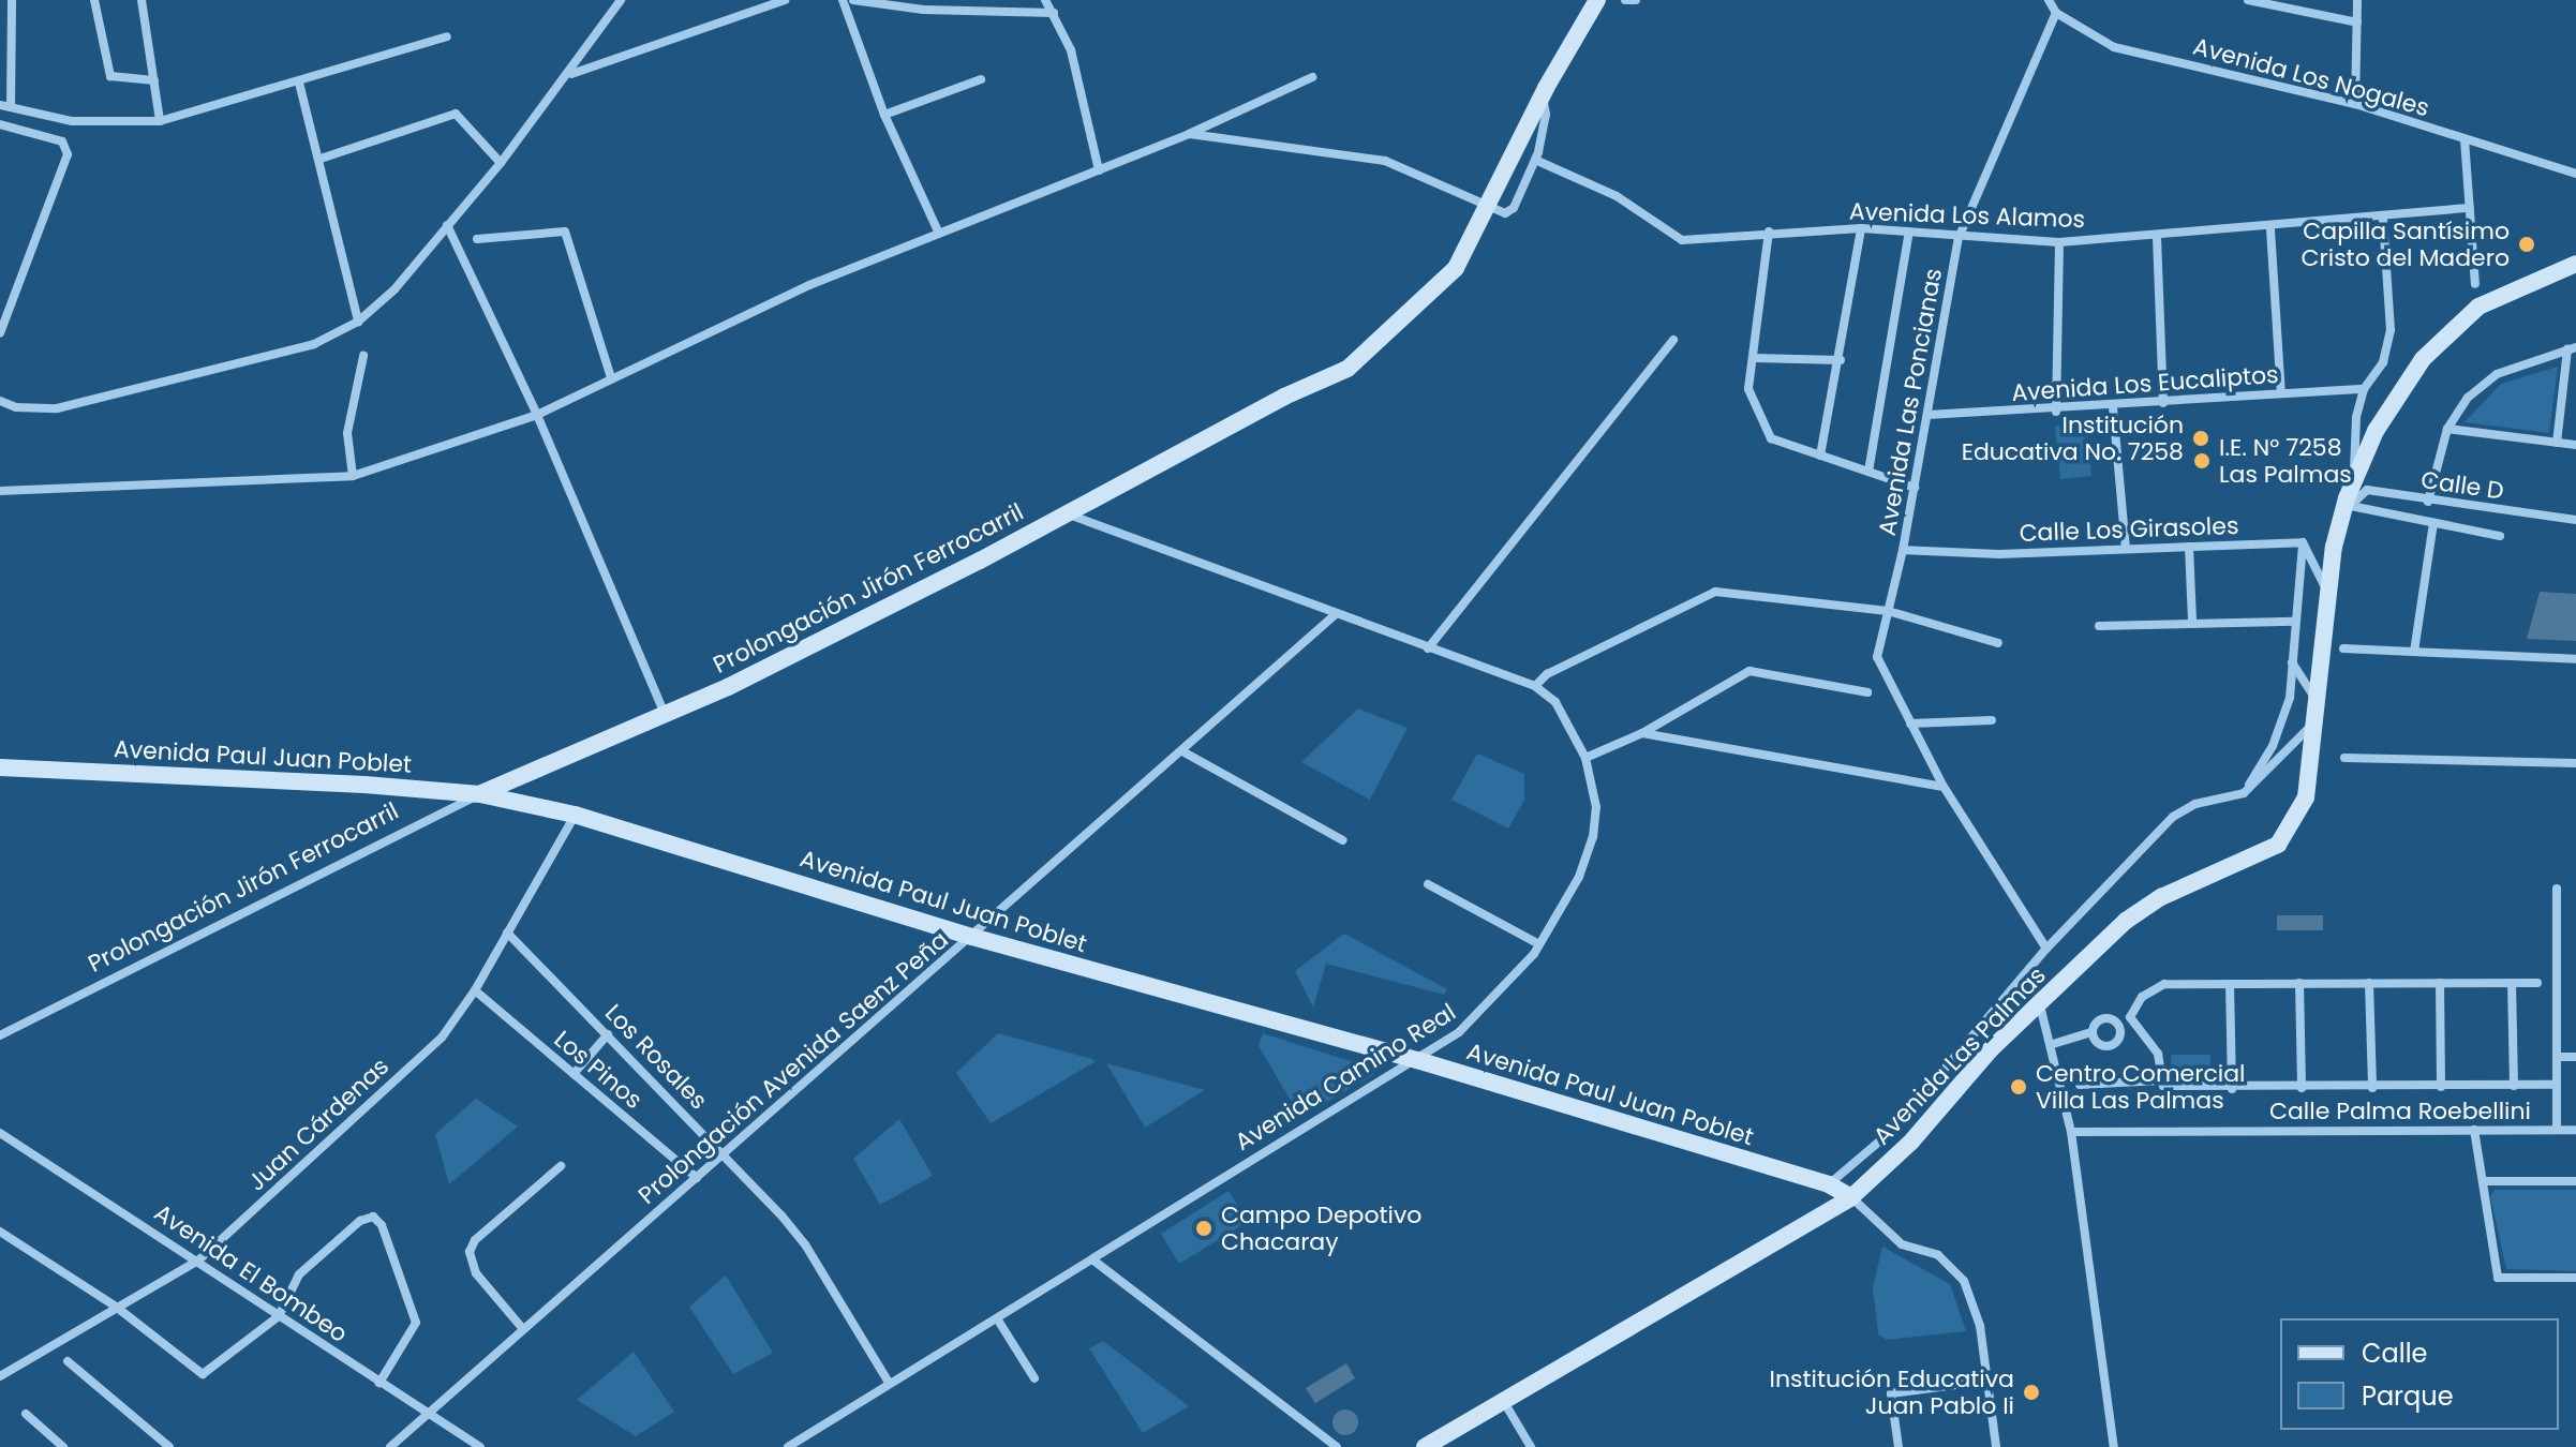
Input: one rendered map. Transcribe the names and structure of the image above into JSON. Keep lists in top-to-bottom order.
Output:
{
  "streets": {
    "street": [
      "Avenida Los Nogales",
      "Avenida Los Alamos",
      "Avenida Los Eucaliptos",
      "Avenida Las Poncianas",
      "Calle D",
      "Calle Los Girasoles",
      "Prolongación Jirón Ferrocarril",
      "Avenida Paul Juan Poblet",
      "Avenida Las Palmas",
      "Los Rosales",
      "Prolongación Avenida Saenz Peña",
      "Los Pinos",
      "Avenida Camino Real",
      "Calle Palma Roebellini",
      "Juan Cárdenas",
      "Avenida El Bombeo"
    ]
  },
  "crossings": [
    ["Avenida Los Nogales", "Avenida Las Poncianas"],
    ["Avenida Los Alamos", "Avenida Las Poncianas"],
    ["Avenida Los Eucaliptos", "Avenida Las Poncianas"],
    ["Avenida Las Poncianas", "Calle Los Girasoles"],
    ["Calle D", "Avenida Las Palmas"],
    ["Prolongación Jirón Ferrocarril", "Avenida Paul Juan Poblet"],
    ["Prolongación Jirón Ferrocarril", "Avenida Camino Real"],
    ["Avenida Paul Juan Poblet", "Avenida Las Palmas"],
    ["Avenida Paul Juan Poblet", "Prolongación Avenida Saenz Peña"],
    ["Avenida Paul Juan Poblet", "Avenida Camino Real"],
    ["Avenida Paul Juan Poblet", "Juan Cárdenas"],
    ["Los Rosales", "Prolongación Avenida Saenz Peña"],
    ["Los Rosales", "Avenida Camino Real"],
    ["Los Rosales", "Juan Cárdenas"],
    ["Prolongación Avenida Saenz Peña", "Los Pinos"],
    ["Prolongación Avenida Saenz Peña", "Avenida Camino Real"],
    ["Prolongación Avenida Saenz Peña", "Avenida El Bombeo"],
    ["Los Pinos", "Juan Cárdenas"],
    ["Juan Cárdenas", "Avenida El Bombeo"]
  ],
  "places": [
    "Capilla Santísimo Cristo del Madero",
    "Institución Educativa No. 7258",
    "I.E. N° 7258 Las Palmas",
    "Centro Comercial Villa Las Palmas",
    "Campo Depotivo Chacaray",
    "Institución Educativa Juan Pablo Ii"
  ],
  "legend": ["Calle", "Parque"]
}
